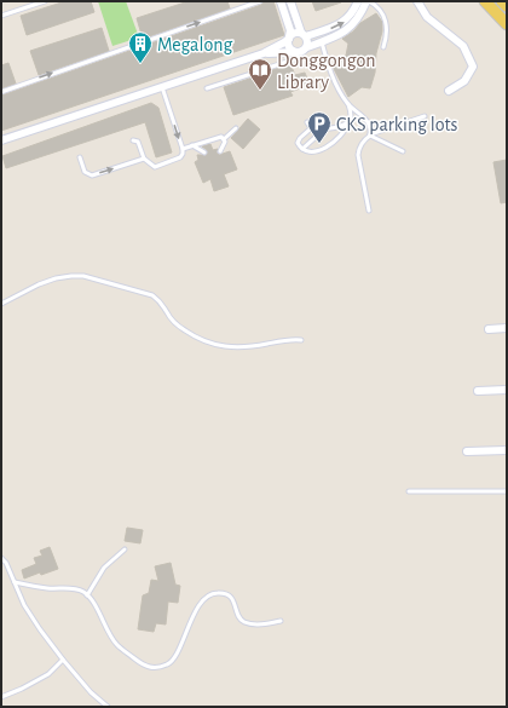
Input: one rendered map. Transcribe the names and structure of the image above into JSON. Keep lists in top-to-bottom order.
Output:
{
  "places": {
    "building": ["Megalong"],
    "library": ["Donggongon Library"],
    "parking": ["CKS parking lots"]
  }
}
